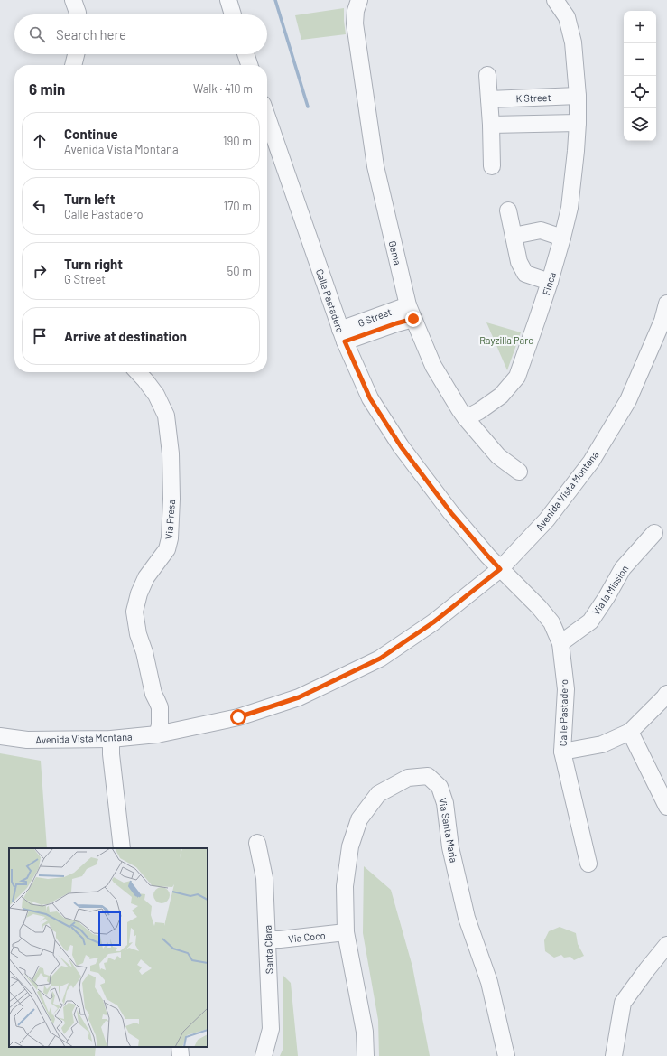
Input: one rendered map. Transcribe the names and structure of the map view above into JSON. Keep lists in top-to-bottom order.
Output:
{
  "streets": {
    "street": [
      "K Street",
      "Gema",
      "Finca",
      "Calle Pastadero",
      "G Street",
      "Avenida Vista Montana",
      "Via Presa",
      "Via la Mission",
      "Via Santa Maria",
      "Via Coco",
      "Santa Clara"
    ]
  },
  "crossings": [
    ["K Street", "Finca"],
    ["Gema", "Finca"],
    ["Gema", "G Street"],
    ["Calle Pastadero", "G Street"],
    ["Calle Pastadero", "Avenida Vista Montana"],
    ["Calle Pastadero", "Via la Mission"],
    ["Avenida Vista Montana", "Via Presa"],
    ["Via Santa Maria", "Via Coco"],
    ["Via Coco", "Santa Clara"]
  ],
  "parks": ["Rayzilla Parc"],
  "page": {
    "map_buttons": ["+", "−"],
    "search": "Search here",
    "heading": ["6 min", "Walk · 410 m"],
    "list": [
      ["Continue", "Avenida Vista Montana", "190 m"],
      ["Turn left", "Calle Pastadero", "170 m"],
      ["Turn right", "G Street", "50 m"],
      "Arrive at destination"
    ]
  }
}
